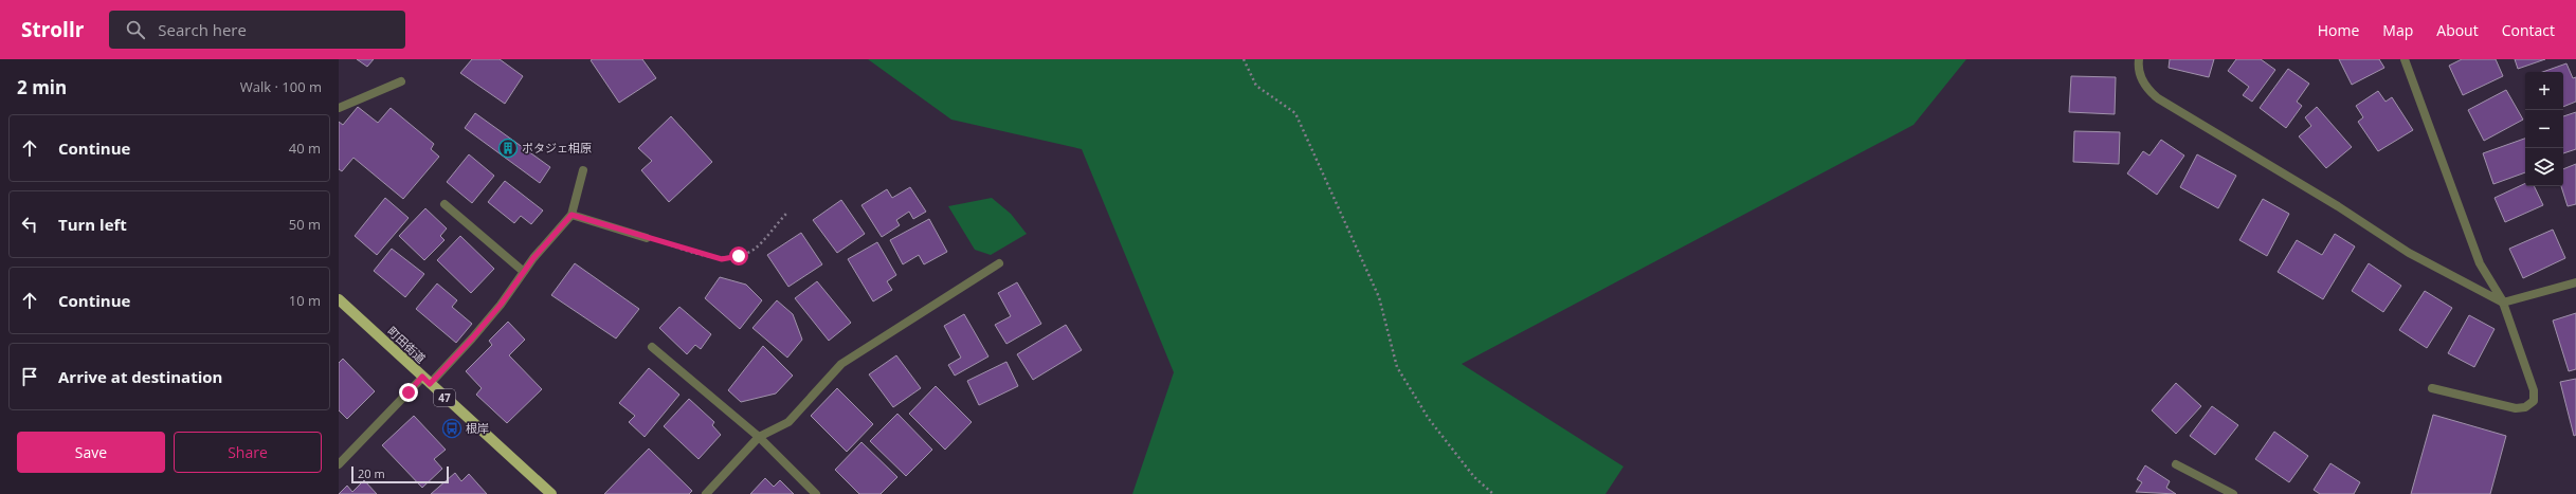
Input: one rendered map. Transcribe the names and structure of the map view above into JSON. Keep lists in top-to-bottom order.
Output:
{
  "streets": {
    "main road": ["町田街道", "47"]
  },
  "places": {
    "building": ["ポタジェ相原"],
    "bus stop": ["根岸"]
  },
  "scale_bar": "20 m",
  "page": {
    "header": "Strollr",
    "search": "Search here",
    "nav": [
      "Home",
      "Map",
      "About",
      "Contact"
    ],
    "heading": ["2 min", "Walk · 100 m"],
    "map_buttons": ["+", "−"],
    "list": [
      ["Continue", "40 m"],
      ["Turn left", "50 m"],
      ["Continue", "10 m"],
      "Arrive at destination"
    ],
    "buttons": ["Save", "Share"],
    "scale": "20 m"
  }
}
